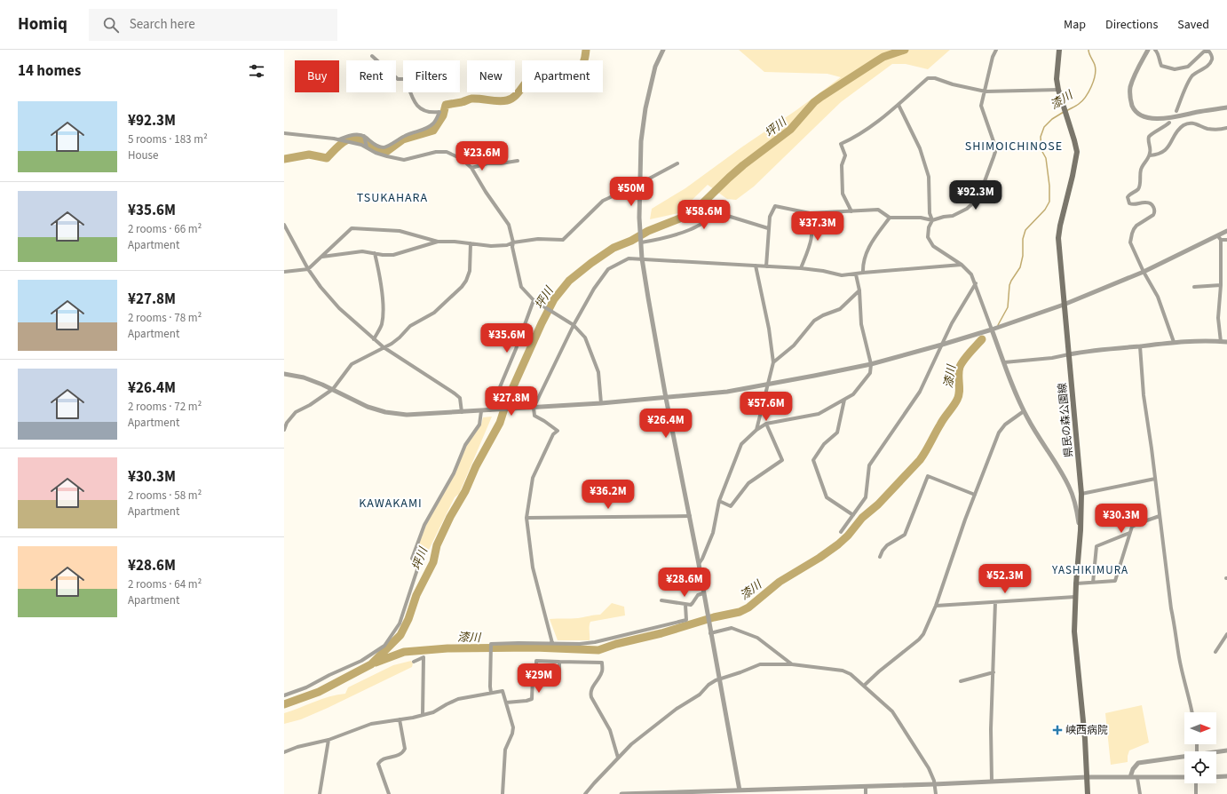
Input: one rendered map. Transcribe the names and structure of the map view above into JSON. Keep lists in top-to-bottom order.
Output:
{
  "streets": {
    "main road": ["県民の森公園線"]
  },
  "districts": [
    "SHIMOICHINOSE",
    "TSUKAHARA",
    "KAWAKAMI",
    "YASHIKIMURA"
  ],
  "water": ["漆川", "坪川"],
  "places": {
    "health": ["峡西病院"]
  },
  "north": "right",
  "page": {
    "header": "Homiq",
    "search": "Search here",
    "nav": ["Map", "Directions", "Saved"],
    "heading": "14 homes",
    "chip": [
      "Buy",
      "Rent",
      "Filters",
      "New",
      "Apartment"
    ],
    "list": [
      {
        "name": "¥92.3M",
        "note": "5 rooms · 183 m² · House"
      },
      {
        "name": "¥35.6M",
        "note": "2 rooms · 66 m² · Apartment"
      },
      {
        "name": "¥27.8M",
        "note": "2 rooms · 78 m² · Apartment"
      },
      {
        "name": "¥26.4M",
        "note": "2 rooms · 72 m² · Apartment"
      },
      {
        "name": "¥30.3M",
        "note": "2 rooms · 58 m² · Apartment"
      },
      {
        "name": "¥28.6M",
        "note": "2 rooms · 64 m² · Apartment"
      }
    ],
    "price": [
      "¥23.6M",
      "¥50M",
      "¥92.3M",
      "¥58.6M",
      "¥37.3M",
      "¥35.6M",
      "¥27.8M",
      "¥57.6M",
      "¥26.4M",
      "¥36.2M",
      "¥30.3M",
      "¥52.3M",
      "¥28.6M",
      "¥29M"
    ]
  }
}
